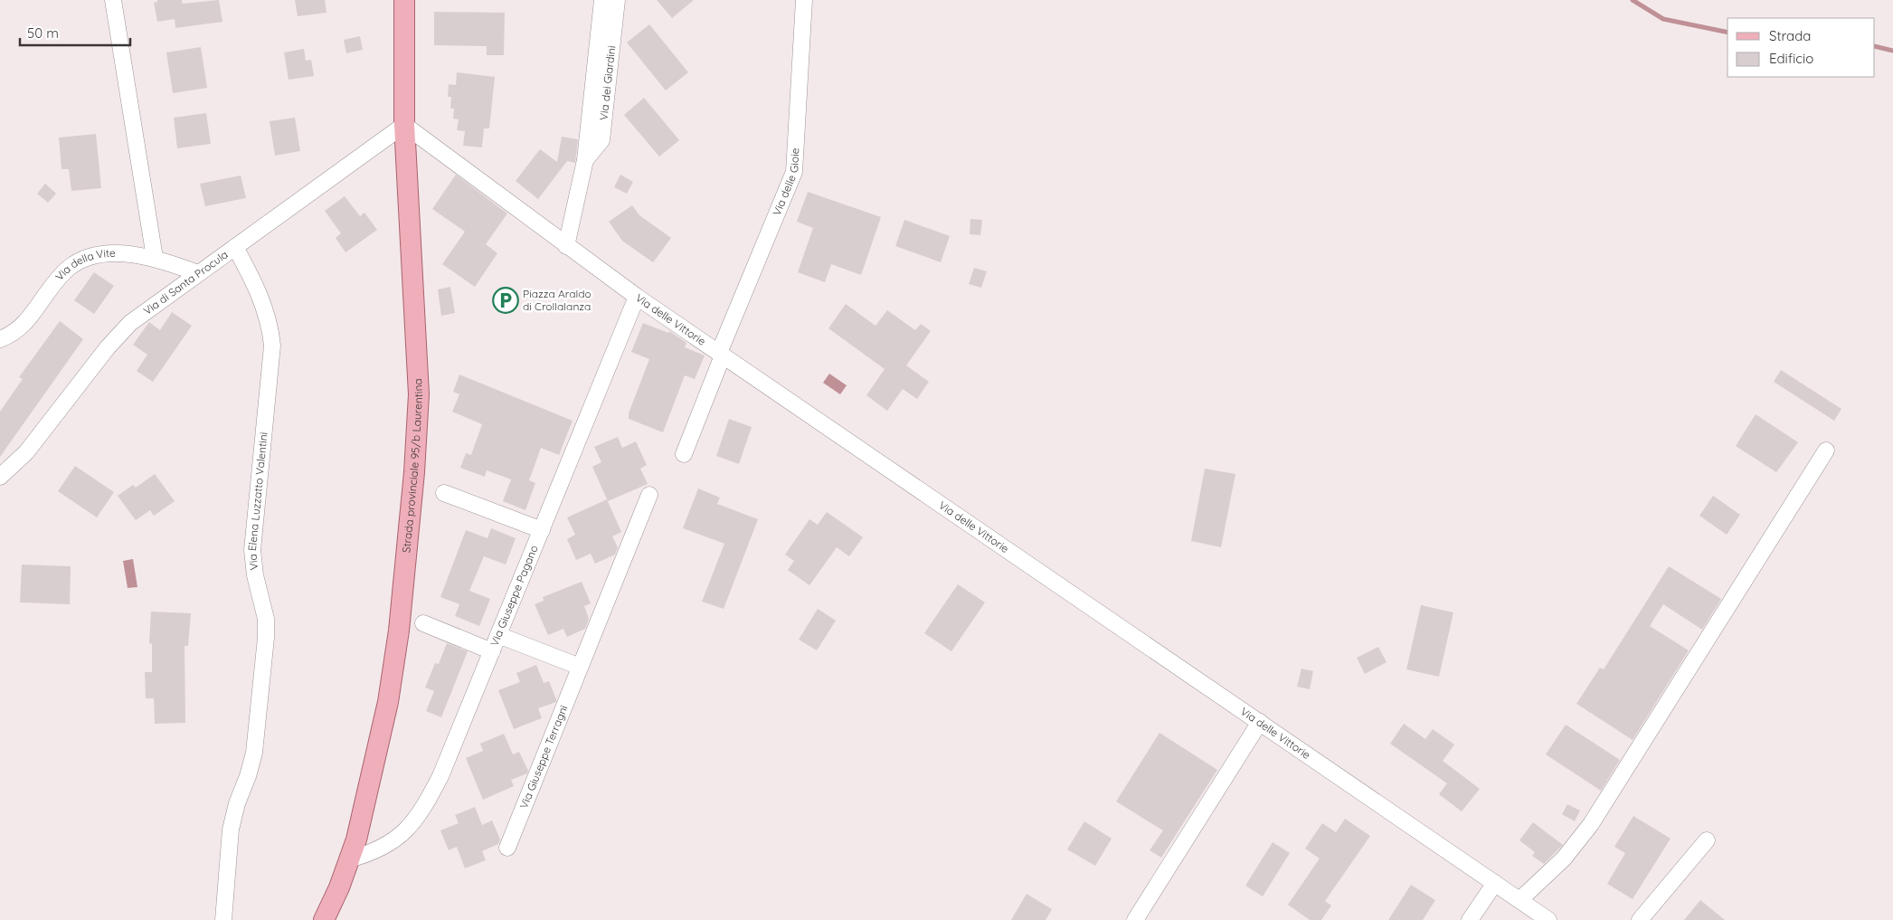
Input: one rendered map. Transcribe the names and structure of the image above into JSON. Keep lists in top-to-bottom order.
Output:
{
  "streets": {
    "main road": ["Strada provinciale 95/b Laurentina"],
    "street": [
      "Via dei Giardini",
      "Via delle Gioie",
      "Via della Vite",
      "Via di Santa Procula",
      "Via delle Vittorie",
      "Via Elena Luzzatto Valentini",
      "Via Giuseppe Pagano",
      "Via Giuseppe Terragni"
    ]
  },
  "crossings": [
    ["Via dei Giardini", "Via delle Vittorie"],
    ["Via delle Gioie", "Via delle Vittorie"],
    ["Via della Vite", "Via di Santa Procula"],
    ["Via di Santa Procula", "Via delle Vittorie"],
    ["Via di Santa Procula", "Strada provinciale 95/b Laurentina"],
    ["Via di Santa Procula", "Via Elena Luzzatto Valentini"],
    ["Via delle Vittorie", "Strada provinciale 95/b Laurentina"],
    ["Via delle Vittorie", "Via Giuseppe Pagano"],
    ["Strada provinciale 95/b Laurentina", "Via Giuseppe Pagano"]
  ],
  "places": {
    "parking": ["Piazza Araldo di Crollalanza"]
  },
  "legend": ["Strada", "Edificio"],
  "scale_bar": "50 m"
}
